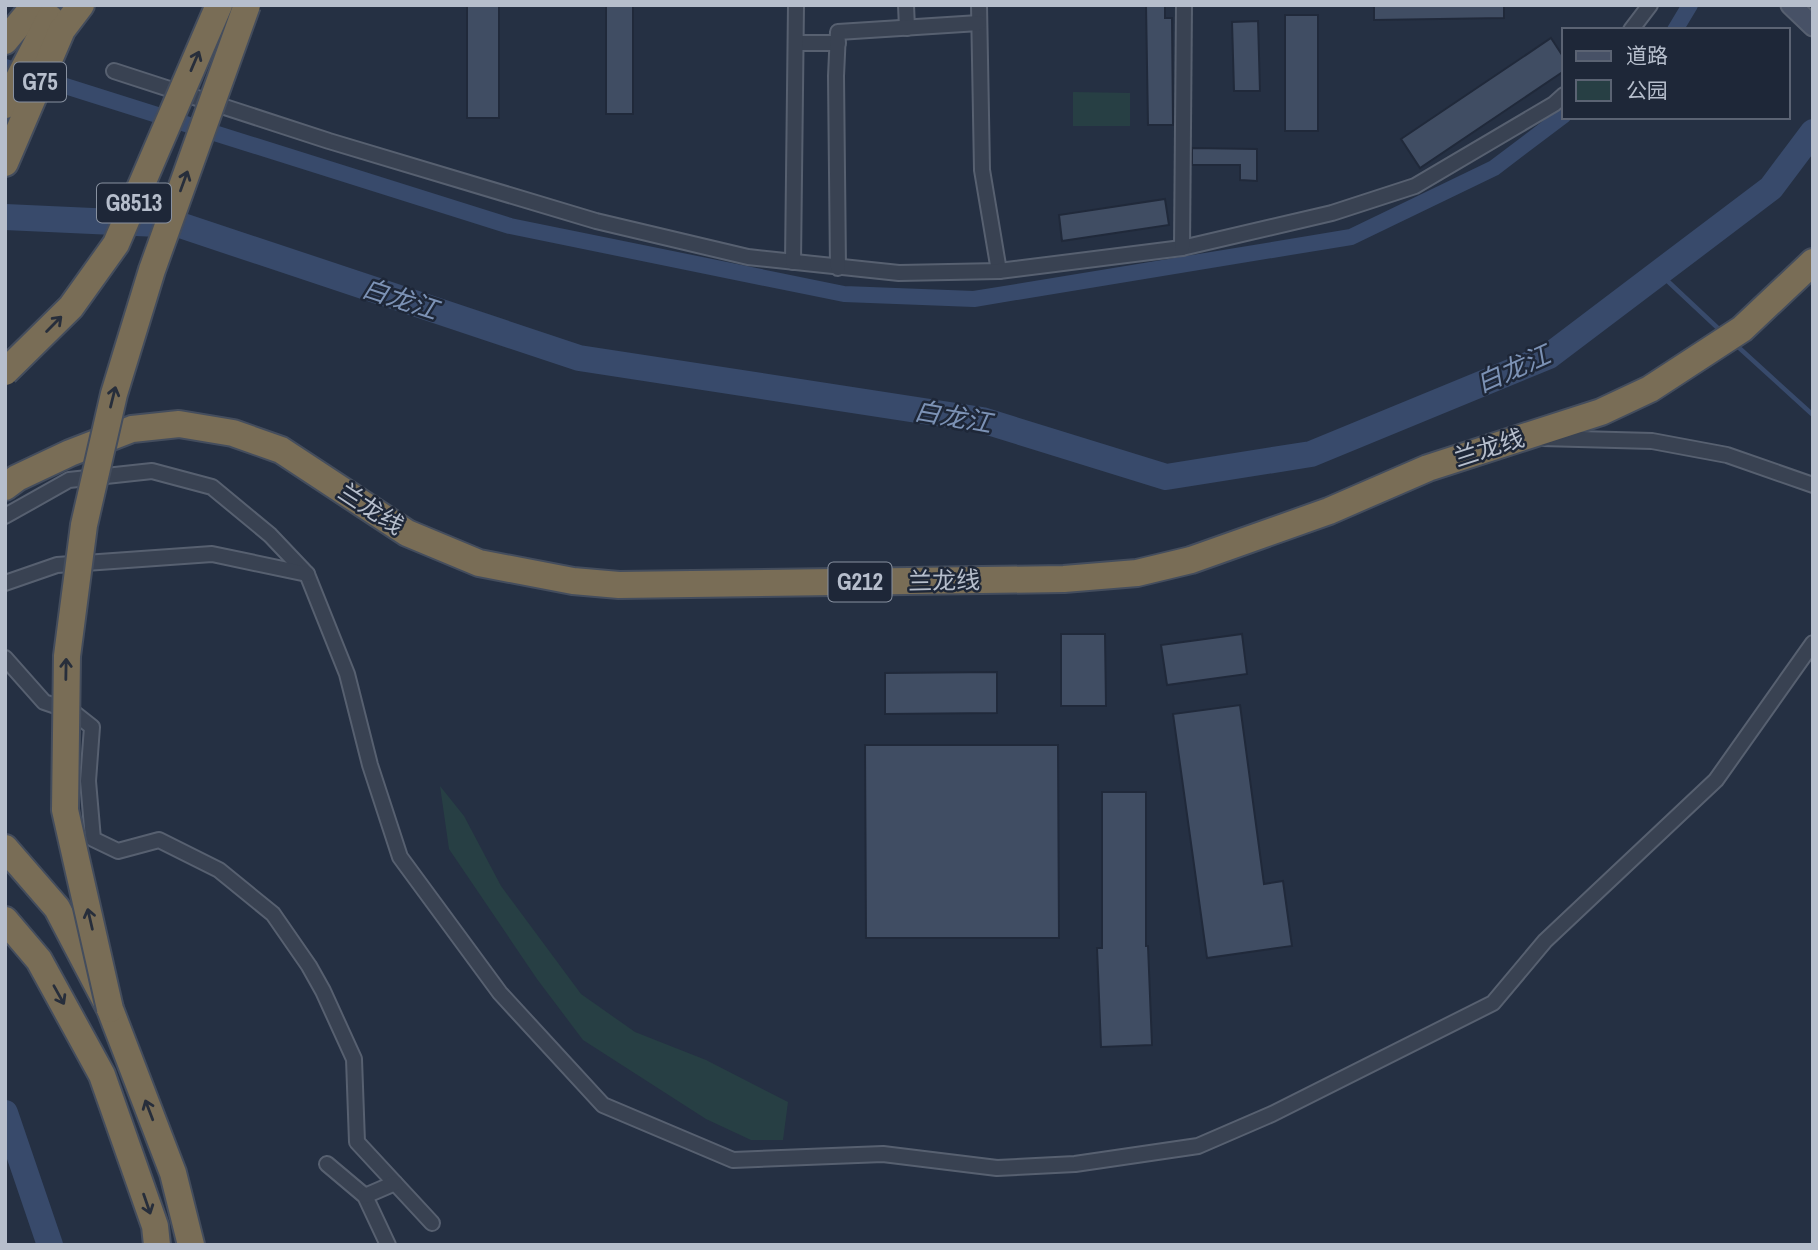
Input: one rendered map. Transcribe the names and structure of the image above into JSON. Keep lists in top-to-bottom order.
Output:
{
  "streets": {
    "highway": [
      "G75",
      "G8513",
      "兰龙线",
      "G212"
    ]
  },
  "water": ["白龙江"],
  "legend": ["道路", "公园"]
}
